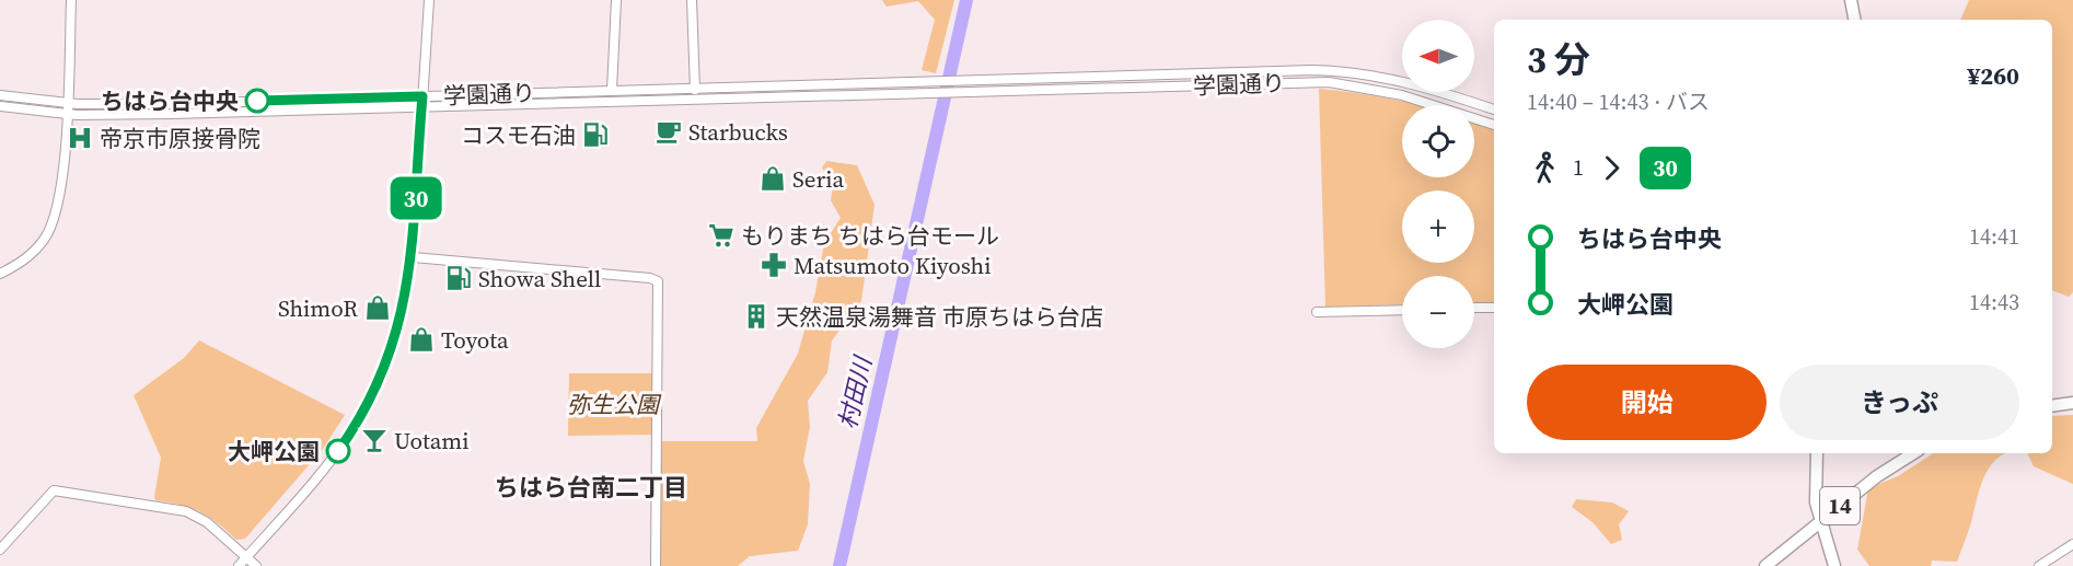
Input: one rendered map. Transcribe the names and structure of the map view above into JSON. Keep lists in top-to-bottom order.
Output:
{
  "streets": {
    "main road": ["14"],
    "street": ["学園通り"]
  },
  "districts": ["ちはら台南二丁目"],
  "water": ["村田川"],
  "parks": ["弥生公園"],
  "places": {
    "other": ["ちはら台中央", "大岬公園"],
    "cafe": ["Starbucks"],
    "fuel station": ["コスモ石油", "Showa Shell"],
    "hospital": ["帝京市原接骨院"],
    "shop": ["Seria", "ShimoR", "Toyota"],
    "supermarket": ["もりまち ちはら台モール"],
    "pharmacy": ["Matsumoto Kiyoshi"],
    "building": ["天然温泉湯舞音 市原ちはら台店"],
    "bar": ["Uotami"]
  },
  "lines": ["bus line 30"],
  "north": "left",
  "page": {
    "on_map": "30",
    "map_buttons": ["+", "−"],
    "heading": ["3 分", "14:40 – 14:43 · バス", "¥260"],
    "legs": ["1", "30"],
    "list": [
      {
        "name": "ちはら台中央",
        "value": "14:41"
      },
      {
        "name": "大岬公園",
        "value": "14:43"
      }
    ],
    "buttons": ["開始", "きっぷ"]
  }
}
